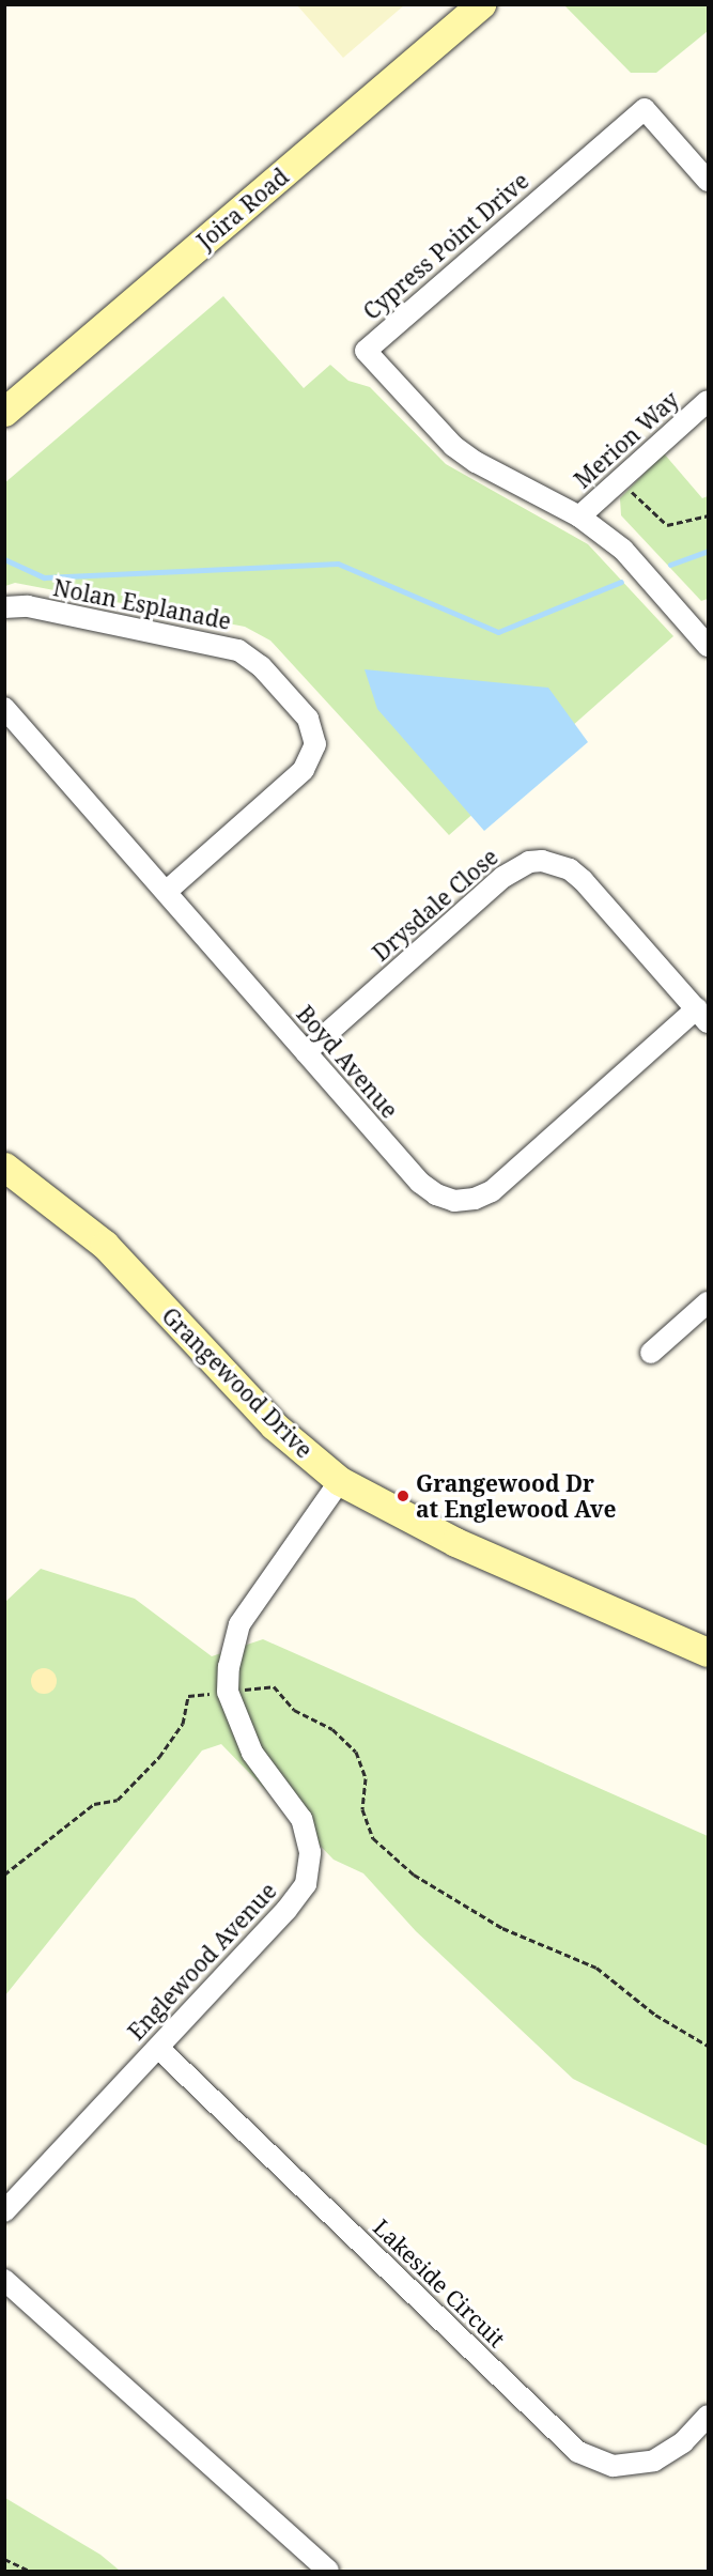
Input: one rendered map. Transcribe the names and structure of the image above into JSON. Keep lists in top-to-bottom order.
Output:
{
  "streets": {
    "street": [
      "Joira Road",
      "Cypress Point Drive",
      "Merion Way",
      "Nolan Esplanade",
      "Drysdale Close",
      "Boyd Avenue",
      "Grangewood Drive",
      "Englewood Avenue",
      "Lakeside Circuit"
    ]
  },
  "crossings": [
    ["Cypress Point Drive", "Merion Way"],
    ["Nolan Esplanade", "Boyd Avenue"],
    ["Drysdale Close", "Boyd Avenue"],
    ["Grangewood Drive", "Englewood Avenue"],
    ["Englewood Avenue", "Lakeside Circuit"]
  ],
  "places": ["Grangewood Dr at Englewood Ave"]
}
